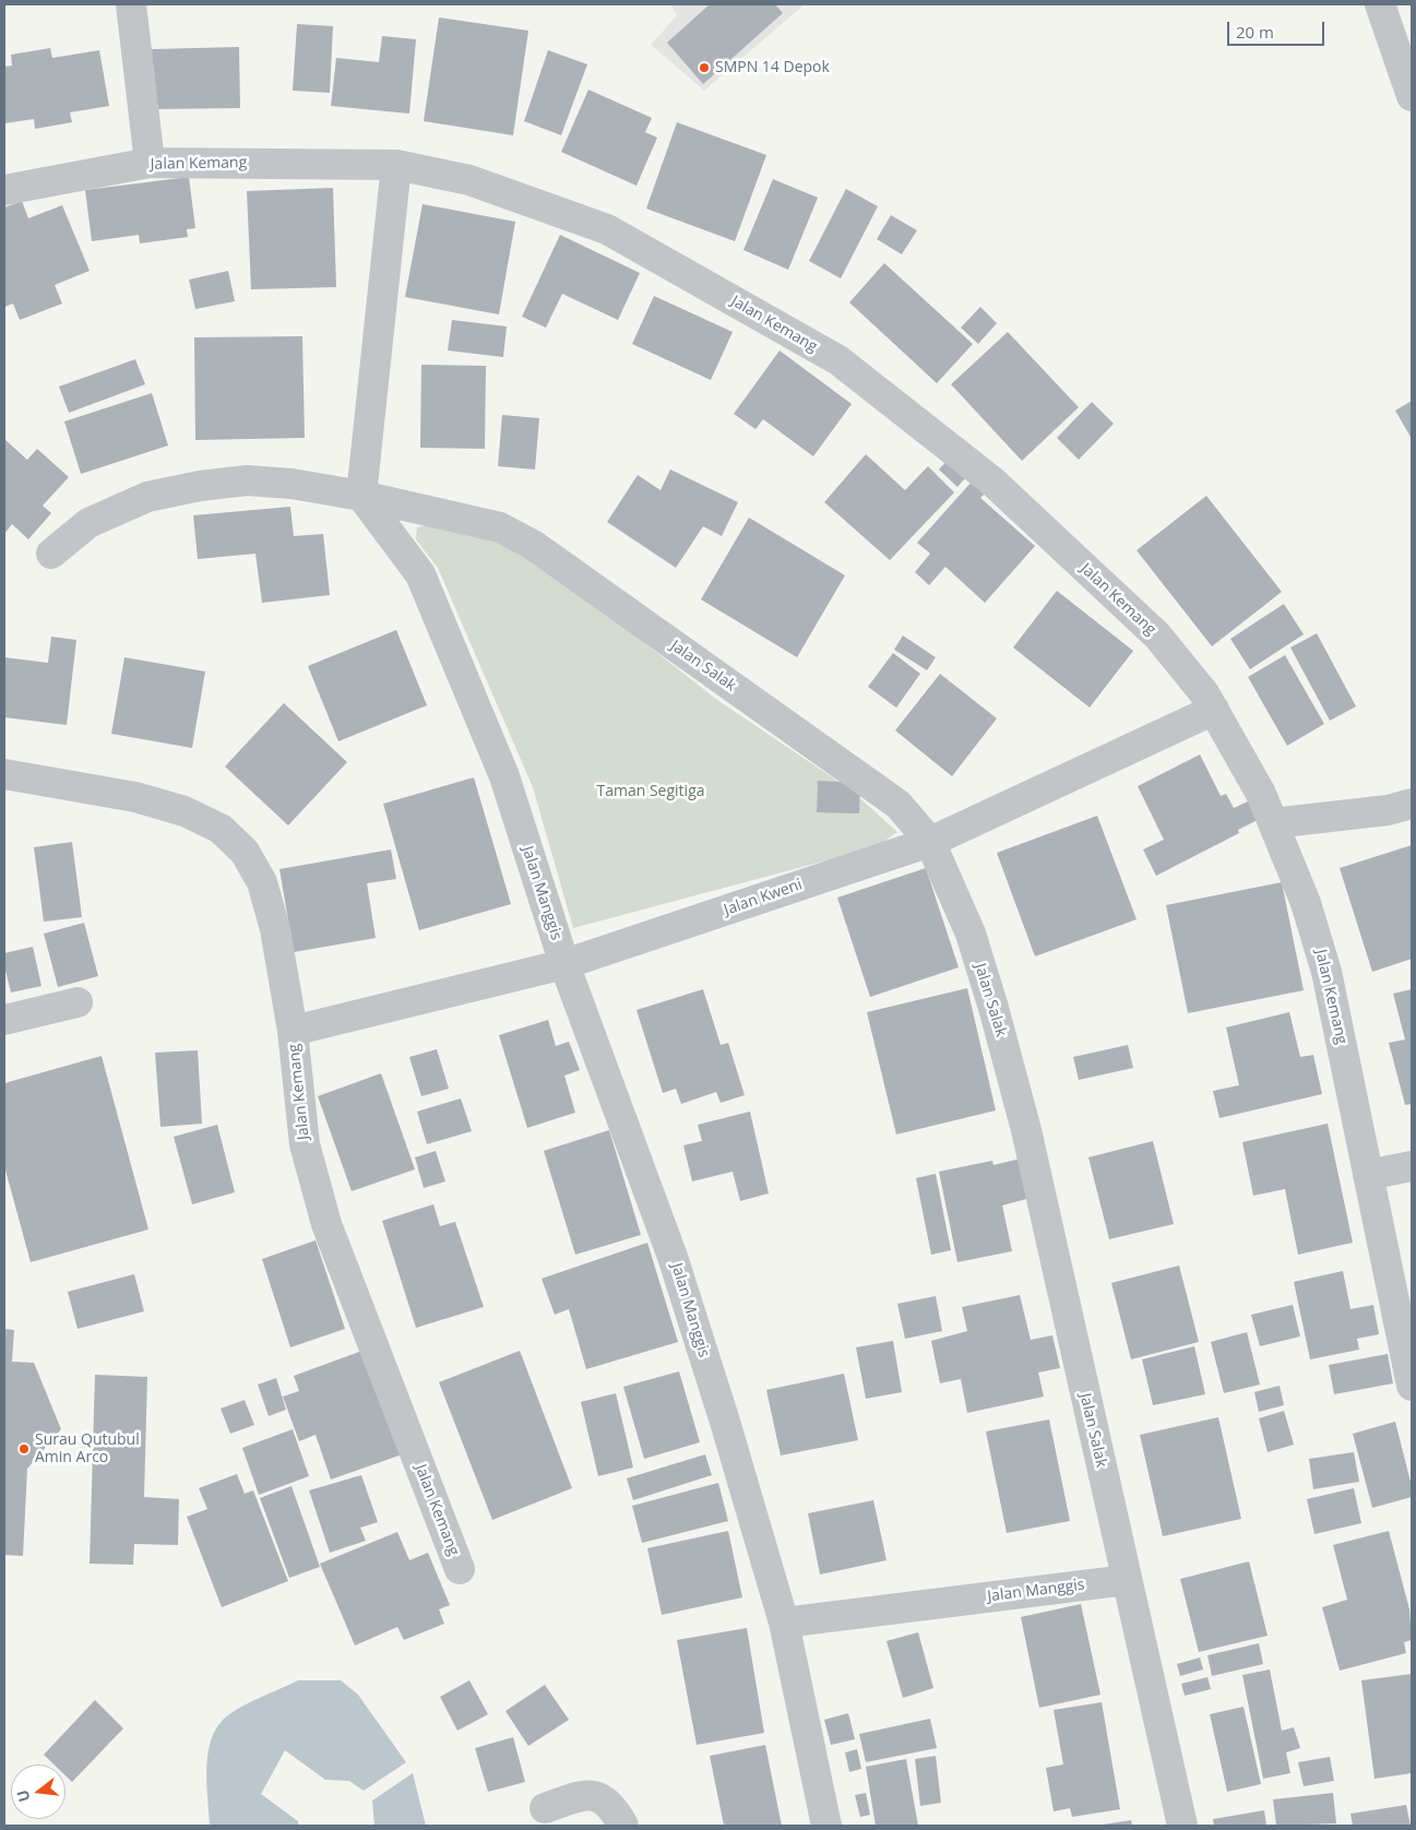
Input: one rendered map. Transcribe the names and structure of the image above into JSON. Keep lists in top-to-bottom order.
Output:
{
  "streets": {
    "street": [
      "Jalan Kemang",
      "Jalan Salak",
      "Jalan Manggis",
      "Jalan Kweni"
    ]
  },
  "crossings": [
    ["Jalan Kemang", "Jalan Kweni"],
    ["Jalan Salak", "Jalan Manggis"],
    ["Jalan Salak", "Jalan Kweni"],
    ["Jalan Manggis", "Jalan Kweni"]
  ],
  "parks": ["Taman Segitiga"],
  "places": ["SMPN 14 Depok", "Surau Qutubul Amin Arco"],
  "scale_bar": "20 m",
  "north": "left"
}
